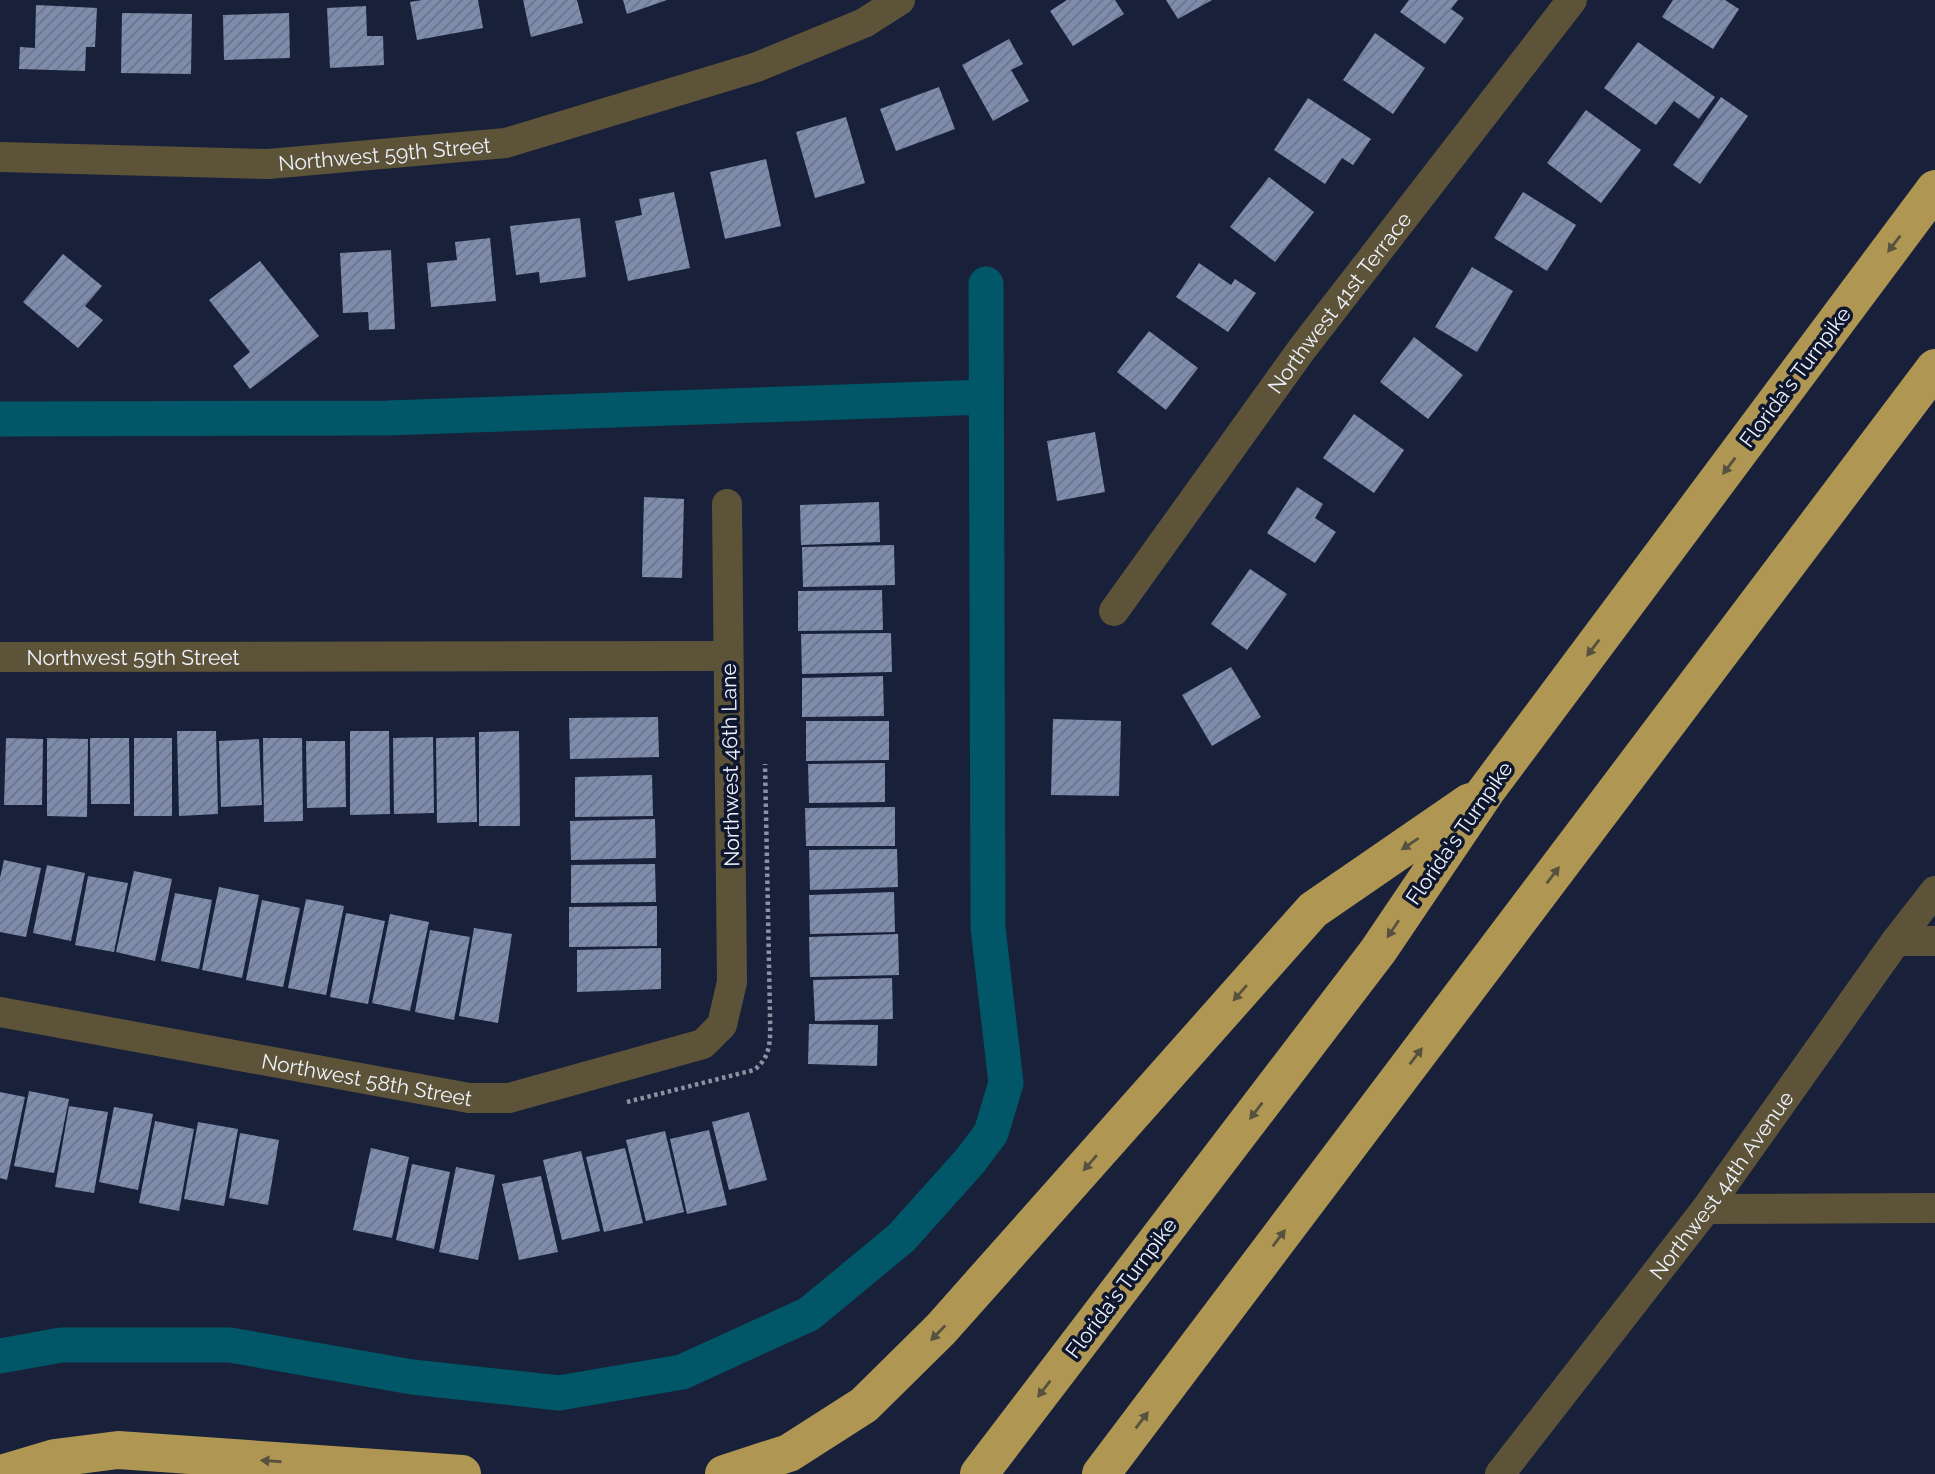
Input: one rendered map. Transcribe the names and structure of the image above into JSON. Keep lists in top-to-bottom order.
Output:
{
  "streets": {
    "highway": ["Florida's Turnpike"],
    "street": [
      "Northwest 59th Street",
      "Northwest 41st Terrace",
      "Northwest 46th Lane",
      "Northwest 58th Street",
      "Northwest 44th Avenue"
    ]
  },
  "crossings": [
    ["Northwest 59th Street", "Northwest 46th Lane"],
    ["Northwest 46th Lane", "Northwest 58th Street"]
  ]
}
